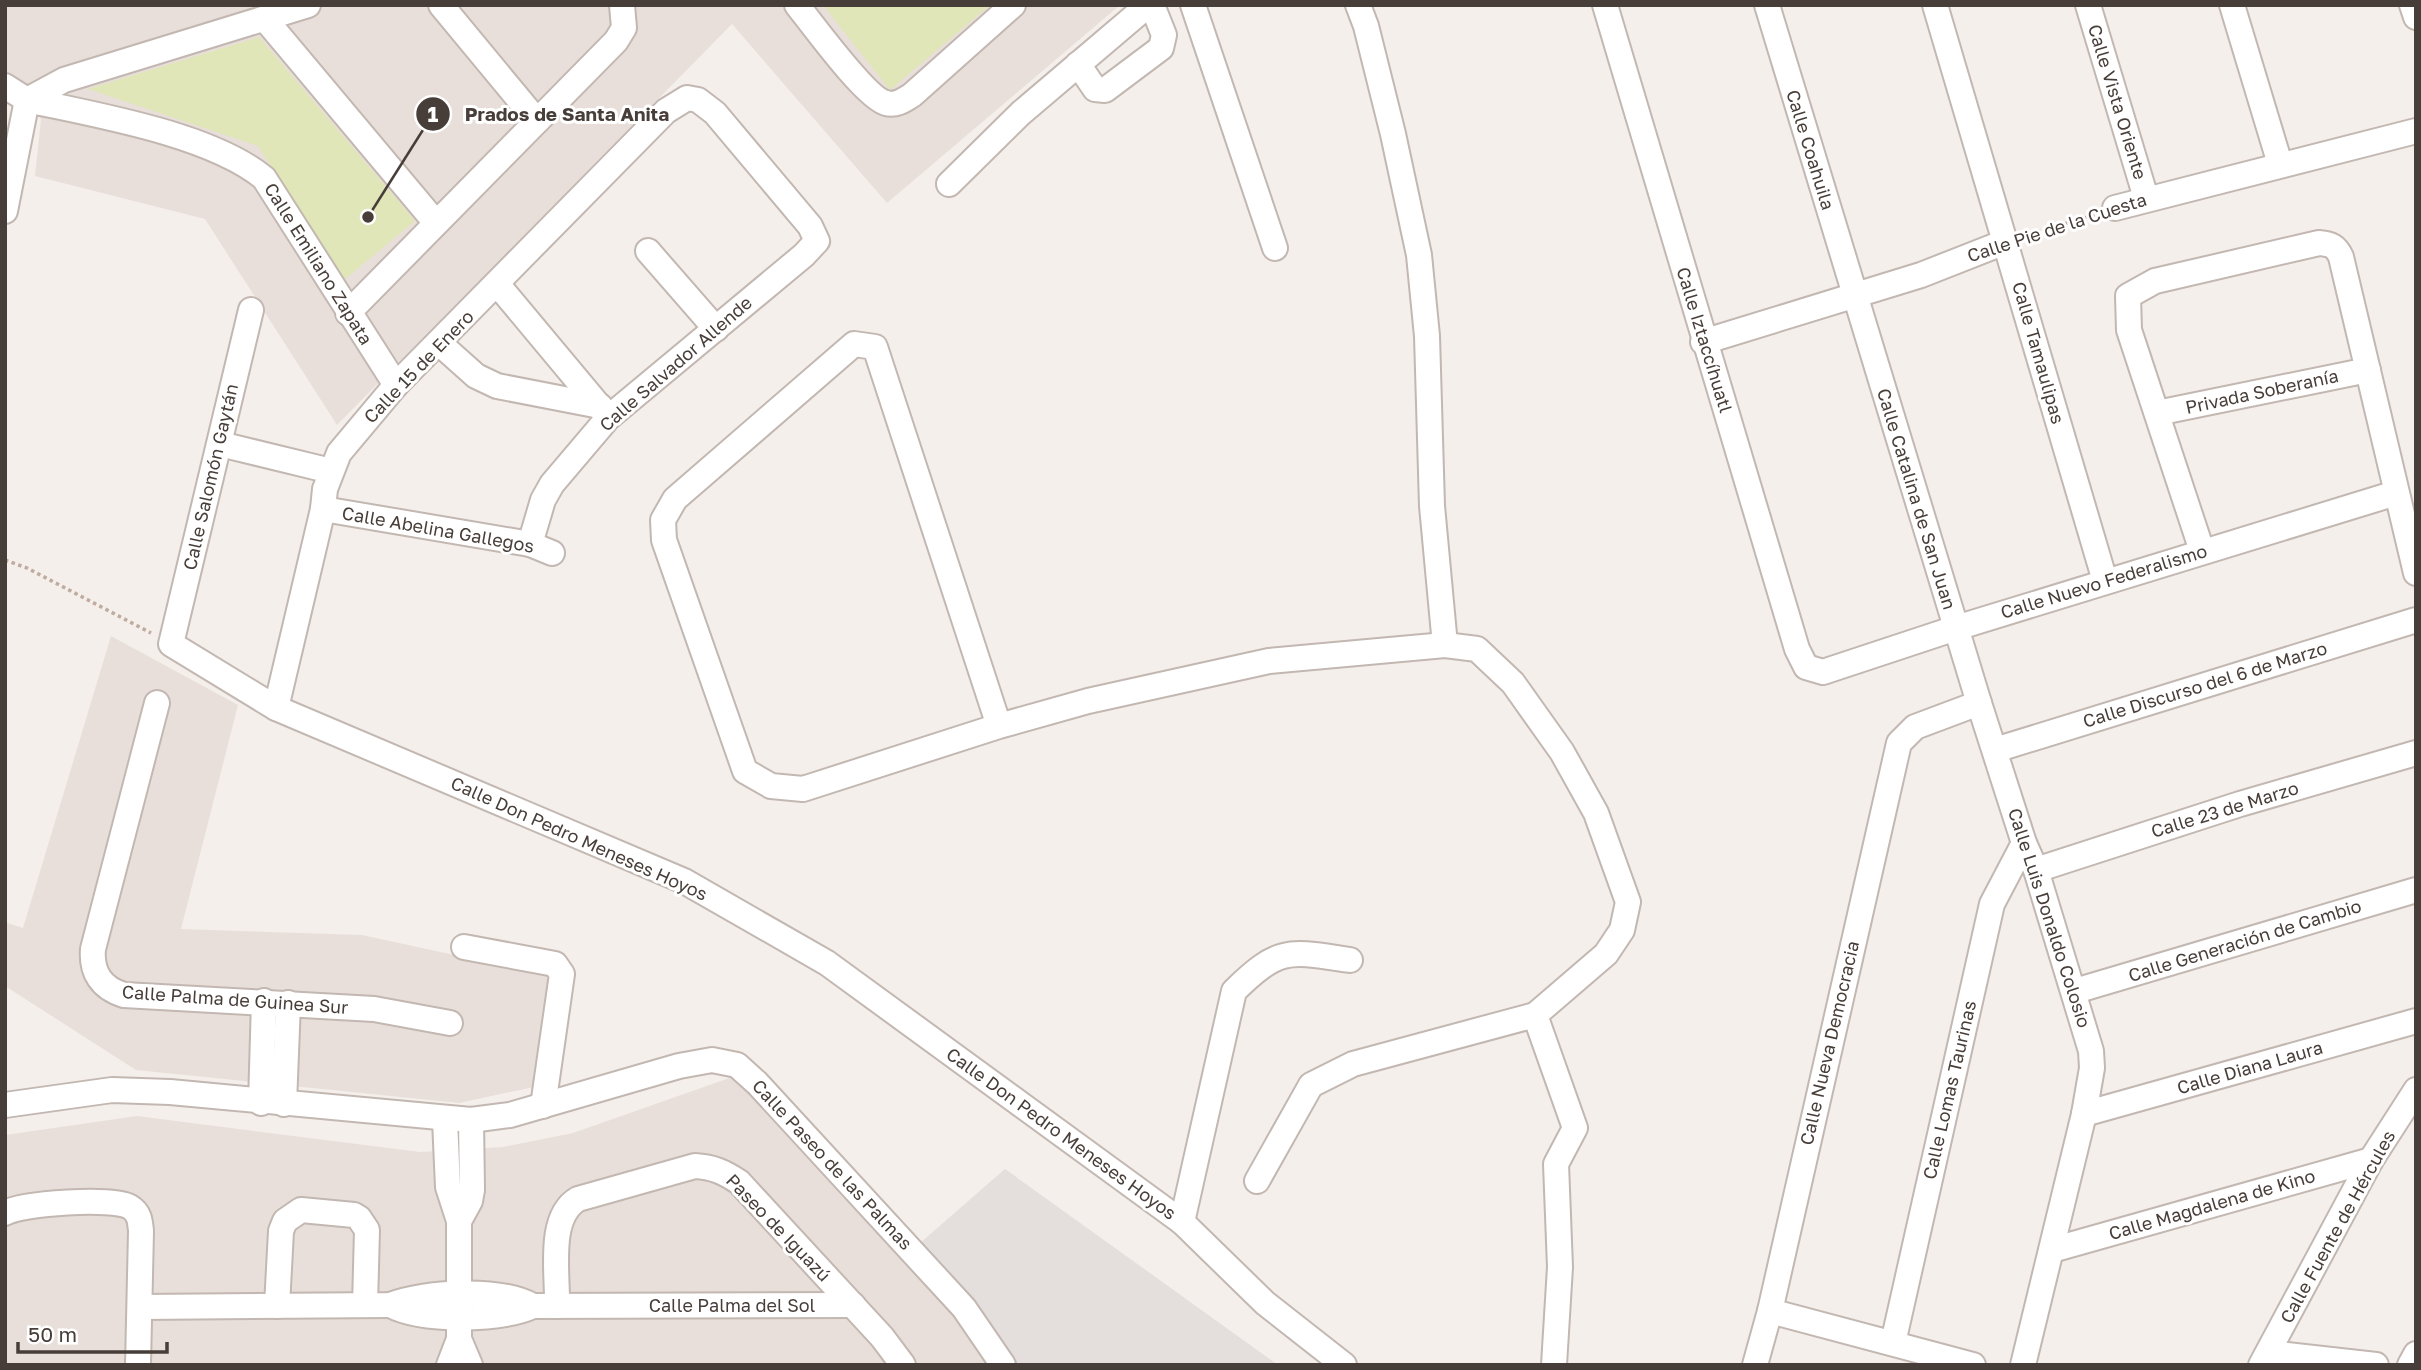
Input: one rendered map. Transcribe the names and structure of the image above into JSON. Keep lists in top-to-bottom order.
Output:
{
  "streets": {
    "street": [
      "Calle Vista Oriente",
      "Calle Coahuila",
      "Calle Pie de la Cuesta",
      "Calle Emiliano Zapata",
      "Calle Iztaccíhuatl",
      "Calle Tamaulipas",
      "Calle Salvador Allende",
      "Calle 15 de Enero",
      "Privada Soberanía",
      "Calle Salomón Gaytán",
      "Calle Catalina de San Juan",
      "Calle Abelina Gallegos",
      "Calle Nuevo Federalismo",
      "Calle Discurso del 6 de Marzo",
      "Calle 23 de Marzo",
      "Calle Don Pedro Meneses Hoyos",
      "Calle Luis Donaldo Colosio",
      "Calle Generación de Cambio",
      "Calle Palma de Guinea Sur",
      "Calle Nueva Democracia",
      "Calle Diana Laura",
      "Calle Lomas Taurinas",
      "Calle Paseo de las Palmas",
      "Calle Magdalena de Kino",
      "Calle Fuente de Hércules",
      "Paseo de Iguazú",
      "Calle Palma del Sol"
    ]
  },
  "crossings": [
    ["Calle Vista Oriente", "Calle Pie de la Cuesta"],
    ["Calle Coahuila", "Calle Pie de la Cuesta"],
    ["Calle Coahuila", "Calle Catalina de San Juan"],
    ["Calle Pie de la Cuesta", "Calle Iztaccíhuatl"],
    ["Calle Pie de la Cuesta", "Calle Tamaulipas"],
    ["Calle Pie de la Cuesta", "Calle Catalina de San Juan"],
    ["Calle Emiliano Zapata", "Calle 15 de Enero"],
    ["Calle Iztaccíhuatl", "Calle Nuevo Federalismo"],
    ["Calle Tamaulipas", "Calle Nuevo Federalismo"],
    ["Calle Salvador Allende", "Calle 15 de Enero"],
    ["Calle Salvador Allende", "Calle Abelina Gallegos"],
    ["Calle 15 de Enero", "Calle Abelina Gallegos"],
    ["Calle 15 de Enero", "Calle Don Pedro Meneses Hoyos"],
    ["Calle Salomón Gaytán", "Calle Don Pedro Meneses Hoyos"],
    ["Calle Catalina de San Juan", "Calle Nuevo Federalismo"],
    ["Calle Catalina de San Juan", "Calle Luis Donaldo Colosio"],
    ["Calle Catalina de San Juan", "Calle Nueva Democracia"],
    ["Calle Discurso del 6 de Marzo", "Calle Luis Donaldo Colosio"],
    ["Calle 23 de Marzo", "Calle Luis Donaldo Colosio"],
    ["Calle Luis Donaldo Colosio", "Calle Generación de Cambio"],
    ["Calle Luis Donaldo Colosio", "Calle Nueva Democracia"],
    ["Calle Luis Donaldo Colosio", "Calle Diana Laura"],
    ["Calle Luis Donaldo Colosio", "Calle Lomas Taurinas"],
    ["Calle Luis Donaldo Colosio", "Calle Magdalena de Kino"],
    ["Calle Magdalena de Kino", "Calle Fuente de Hércules"],
    ["Paseo de Iguazú", "Calle Palma del Sol"]
  ],
  "places": ["Prados de Santa Anita"],
  "scale_bar": "50 m"
}
